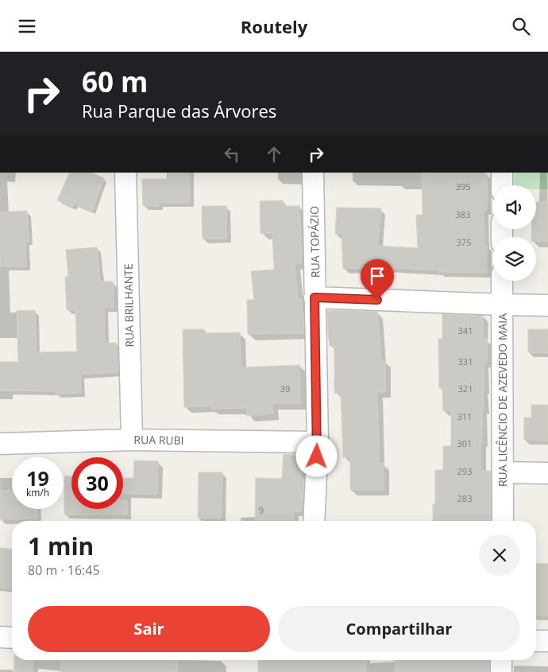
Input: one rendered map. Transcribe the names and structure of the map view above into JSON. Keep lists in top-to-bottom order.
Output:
{
  "streets": {
    "street": [
      "RUA TOPÁZIO",
      "RUA BRILHANTE",
      "RUA LICÊNCIO DE AZEVEDO MAIA",
      "RUA RUBI"
    ]
  },
  "crossings": [
    ["RUA TOPÁZIO", "RUA RUBI"],
    ["RUA BRILHANTE", "RUA RUBI"]
  ],
  "house_numbers": [
    "395",
    "383",
    "375",
    "341",
    "331",
    "39",
    "321",
    "311",
    "301",
    "293",
    "283",
    "9"
  ],
  "page": {
    "header": "Routely",
    "turn": ["60 m", "Rua Parque das Árvores"],
    "speed": "19 km/h",
    "limit": "30",
    "heading": ["1 min", "80 m · 16:45"],
    "buttons": ["Sair", "Compartilhar"]
  }
}
